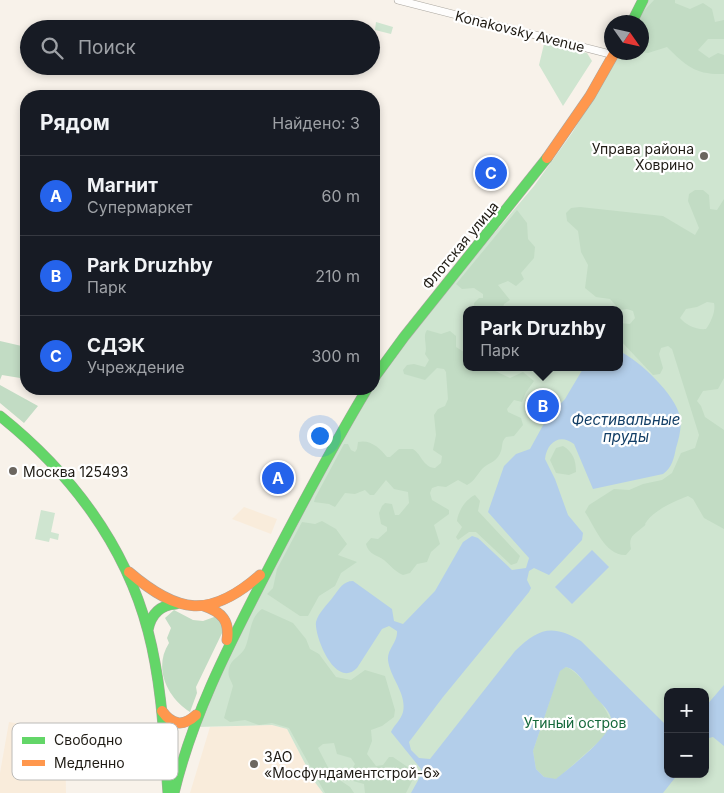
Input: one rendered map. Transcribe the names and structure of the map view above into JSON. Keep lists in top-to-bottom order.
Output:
{
  "streets": {
    "street": ["Konakovsky Avenue", "Флотская улица"]
  },
  "water": ["Фестивальные пруды"],
  "parks": ["Утиный остров"],
  "places": ["Управа района Ховрино", "Москва 125493", "ЗАО «Мосфундаментстрой-6»"],
  "legend": ["Свободно", "Медленно"],
  "north": "bottom right",
  "page": {
    "search": "Поиск",
    "heading": ["Рядом", "Найдено: 3"],
    "pins": ["C", "B", "A"],
    "list": [
      {
        "mark": "A",
        "name": "Магнит",
        "note": "Супермаркет",
        "value": "60 m"
      },
      {
        "mark": "B",
        "name": "Park Druzhby",
        "note": "Парк",
        "value": "210 m"
      },
      {
        "mark": "C",
        "name": "СДЭК",
        "note": "Учреждение",
        "value": "300 m"
      }
    ],
    "popup": ["Park Druzhby", "Парк"],
    "map_buttons": ["+", "−"]
  }
}
